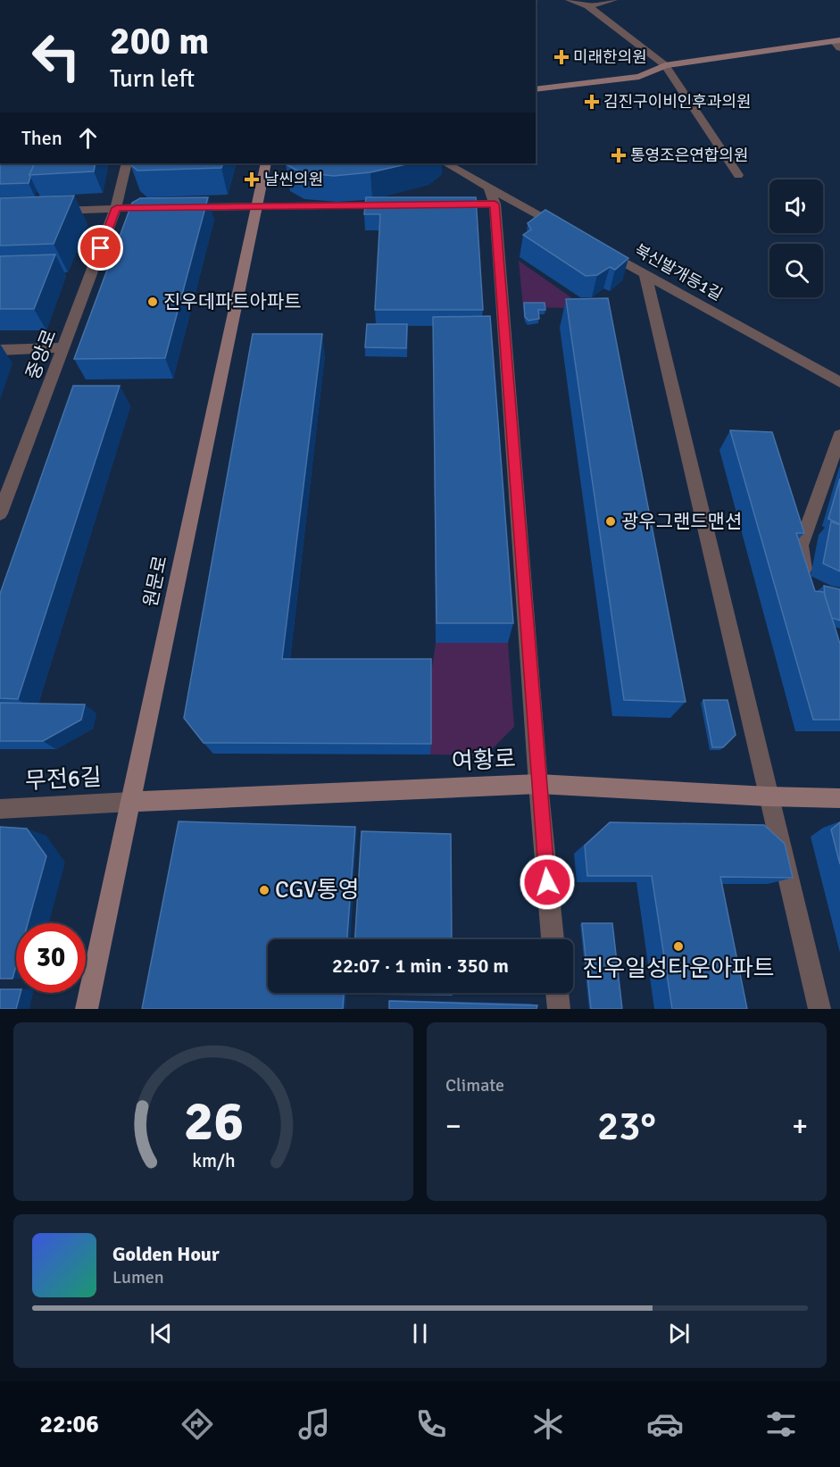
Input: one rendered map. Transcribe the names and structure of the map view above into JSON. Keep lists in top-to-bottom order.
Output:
{
  "streets": {
    "street": [
      "북신발개등1길",
      "중앙로",
      "원문로",
      "여황로",
      "무전6길"
    ]
  },
  "crossings": [
    ["원문로", "여황로"],
    ["원문로", "무전6길"],
    ["여황로", "무전6길"]
  ],
  "places": {
    "health": [
      "미래한의원",
      "김진구이비인후과의원",
      "통영조은연합의원",
      "날씬의원"
    ],
    "other": [
      "진우데파트아파트",
      "광우그랜드맨션",
      "CGV통영",
      "진우일성타운아파트"
    ]
  },
  "page": {
    "turn": ["200 m", "Turn left"],
    "then": "Then",
    "limit": "30",
    "trip": "22:07 · 1 min · 350 m",
    "tile": "Climate",
    "heat": ["−", "23°", "+"],
    "song": ["Golden Hour", "Lumen"],
    "tabs": "22:06",
    "gauge": ["26", "km/h"]
  }
}
